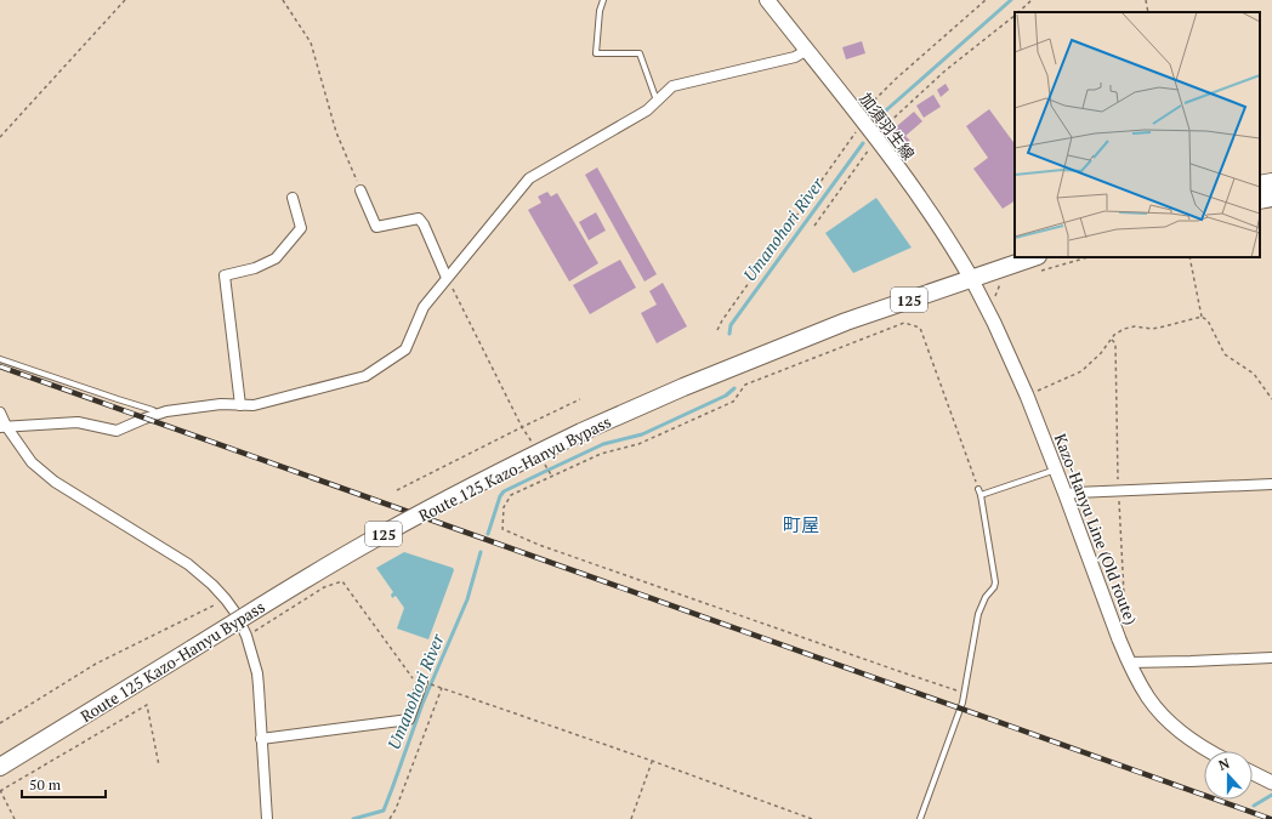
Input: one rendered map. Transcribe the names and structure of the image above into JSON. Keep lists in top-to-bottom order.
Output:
{
  "streets": {
    "highway": ["125", "Route 125 Kazo-Hanyu Bypass"],
    "main road": ["加須羽生線"],
    "street": ["Kazo-Hanyu Line (Old route)"]
  },
  "crossings": [
    ["加須羽生線", "Route 125 Kazo-Hanyu Bypass"],
    ["加須羽生線", "Kazo-Hanyu Line (Old route)"],
    ["Route 125 Kazo-Hanyu Bypass", "Kazo-Hanyu Line (Old route)"]
  ],
  "districts": ["町屋"],
  "water": ["Umanohori River"],
  "scale_bar": "50 m",
  "north": "top"
}
